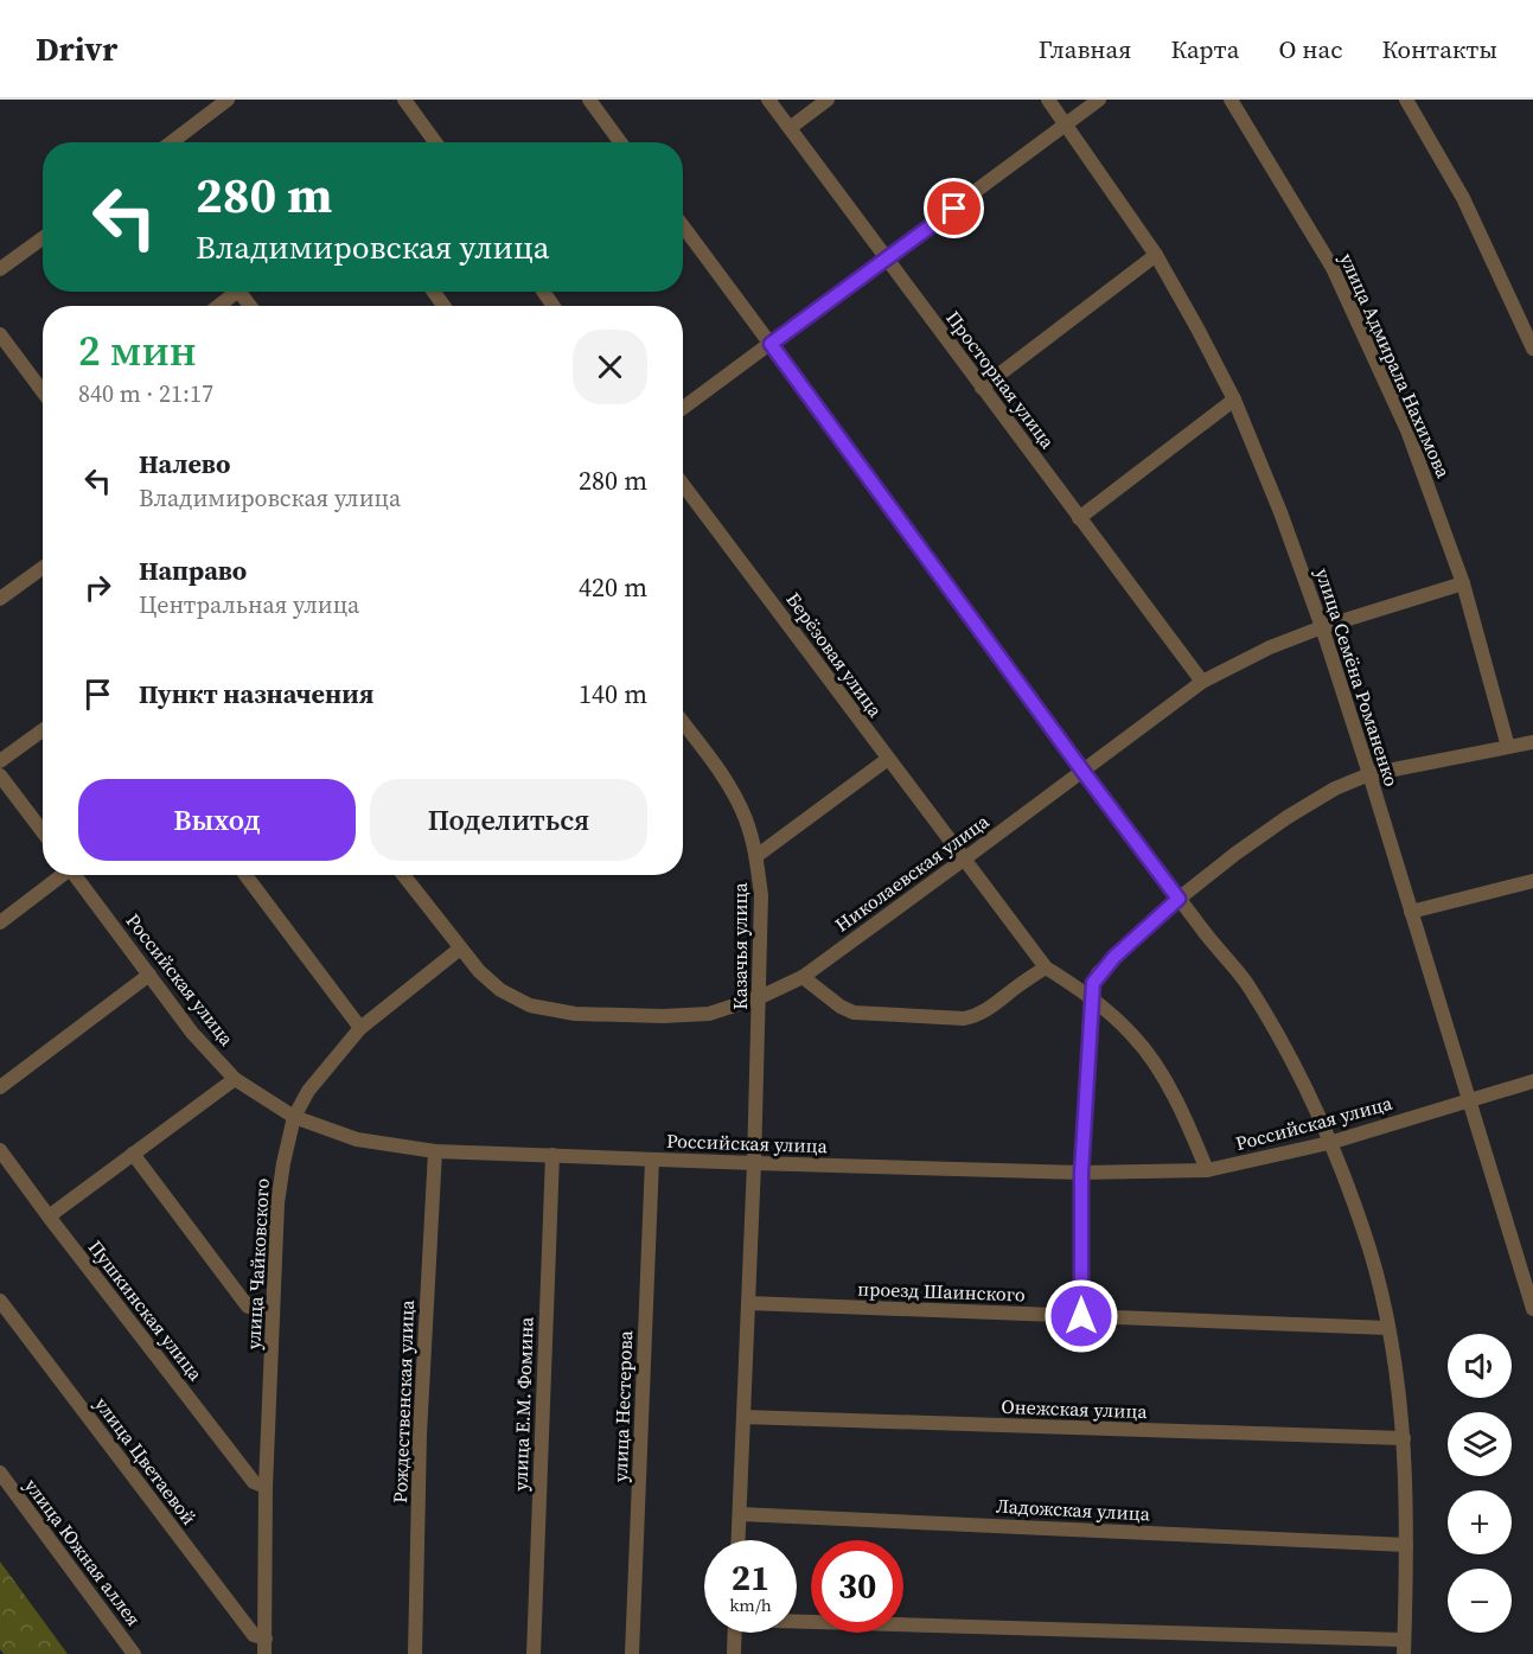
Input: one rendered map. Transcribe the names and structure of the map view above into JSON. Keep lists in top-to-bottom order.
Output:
{
  "streets": {
    "street": [
      "улица Адмирала Нахимова",
      "Просторная улица",
      "Берёзовая улица",
      "улица Семёна Романенко",
      "Николаевская улица",
      "Казачья улица",
      "Российская улица",
      "улица Чайковского",
      "проезд Шаинского",
      "Пушкинская улица",
      "Рождественская улица",
      "улица Е.М. Фомина",
      "улица Нестерова",
      "Онежская улица",
      "улица Цветаевой",
      "Ладожская улица",
      "улица Южная аллея"
    ]
  },
  "crossings": [
    ["улица Адмирала Нахимова", "Николаевская улица"],
    ["Просторная улица", "Николаевская улица"],
    ["Берёзовая улица", "Николаевская улица"],
    ["улица Семёна Романенко", "Николаевская улица"],
    ["улица Семёна Романенко", "Российская улица"],
    ["Николаевская улица", "Казачья улица"],
    ["Николаевская улица", "улица Чайковского"],
    ["Казачья улица", "Российская улица"],
    ["Российская улица", "улица Чайковского"],
    ["Российская улица", "Рождественская улица"],
    ["Российская улица", "улица Е.М. Фомина"],
    ["Российская улица", "улица Нестерова"],
    ["улица Чайковского", "Пушкинская улица"],
    ["улица Чайковского", "улица Цветаевой"]
  ],
  "page": {
    "header": "Drivr",
    "nav": [
      "Главная",
      "Карта",
      "О нас",
      "Контакты"
    ],
    "turn": ["280 m", "Владимировская улица"],
    "heading": ["2 мин", "840 m · 21:17"],
    "list": [
      {
        "name": "Налево",
        "note": "Владимировская улица",
        "value": "280 m"
      },
      {
        "name": "Направо",
        "note": "Центральная улица",
        "value": "420 m"
      },
      {
        "name": "Пункт назначения",
        "value": "140 m"
      }
    ],
    "buttons": ["Выход", "Поделиться"],
    "map_buttons": ["+", "−"],
    "speed": "21 km/h",
    "limit": "30"
  }
}
